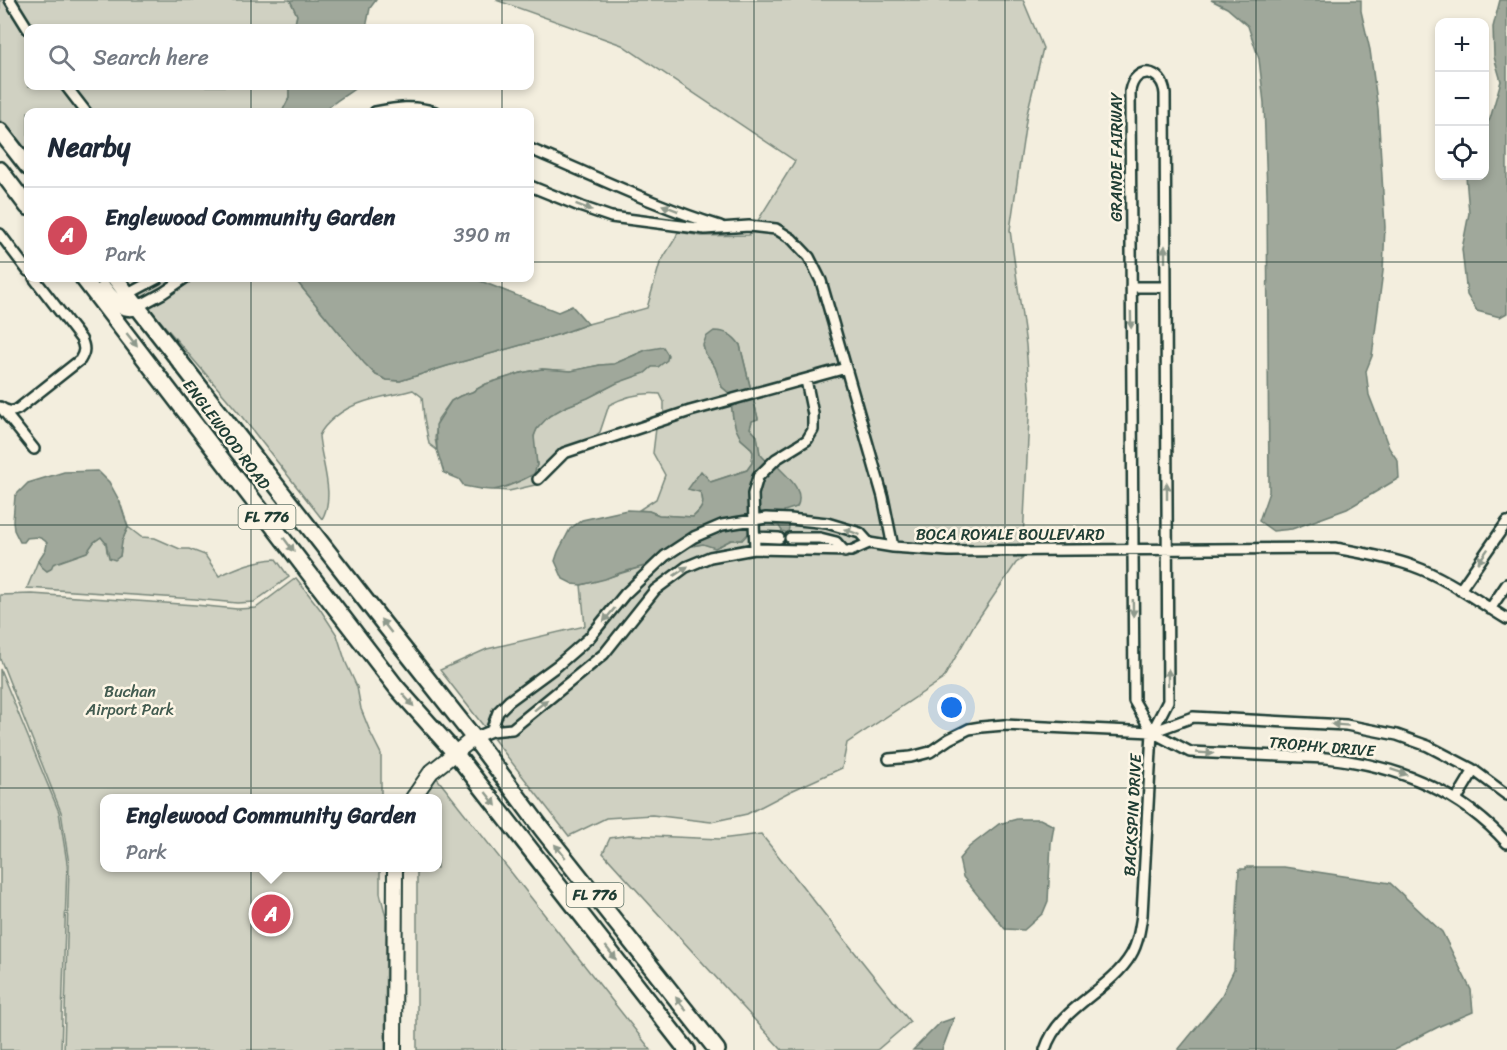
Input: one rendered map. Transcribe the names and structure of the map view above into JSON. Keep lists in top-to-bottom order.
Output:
{
  "streets": {
    "main road": ["ENGLEWOOD ROAD", "FL 776"],
    "street": [
      "GRANDE FAIRWAY",
      "BOCA ROYALE BOULEVARD",
      "TROPHY DRIVE",
      "BACKSPIN DRIVE"
    ]
  },
  "crossings": [
    ["GRANDE FAIRWAY", "BOCA ROYALE BOULEVARD"],
    ["GRANDE FAIRWAY", "TROPHY DRIVE"],
    ["GRANDE FAIRWAY", "BACKSPIN DRIVE"],
    ["ENGLEWOOD ROAD", "FL 776"],
    ["BOCA ROYALE BOULEVARD", "BACKSPIN DRIVE"],
    ["TROPHY DRIVE", "BACKSPIN DRIVE"]
  ],
  "parks": ["Buchan Airport Park"],
  "page": {
    "map_buttons": ["+", "−"],
    "search": "Search here",
    "heading": "Nearby",
    "list": [
      {
        "mark": "A",
        "name": "Englewood Community Garden",
        "note": "Park",
        "value": "390 m"
      }
    ],
    "popup": ["Englewood Community Garden", "Park"],
    "pins": "A"
  }
}
